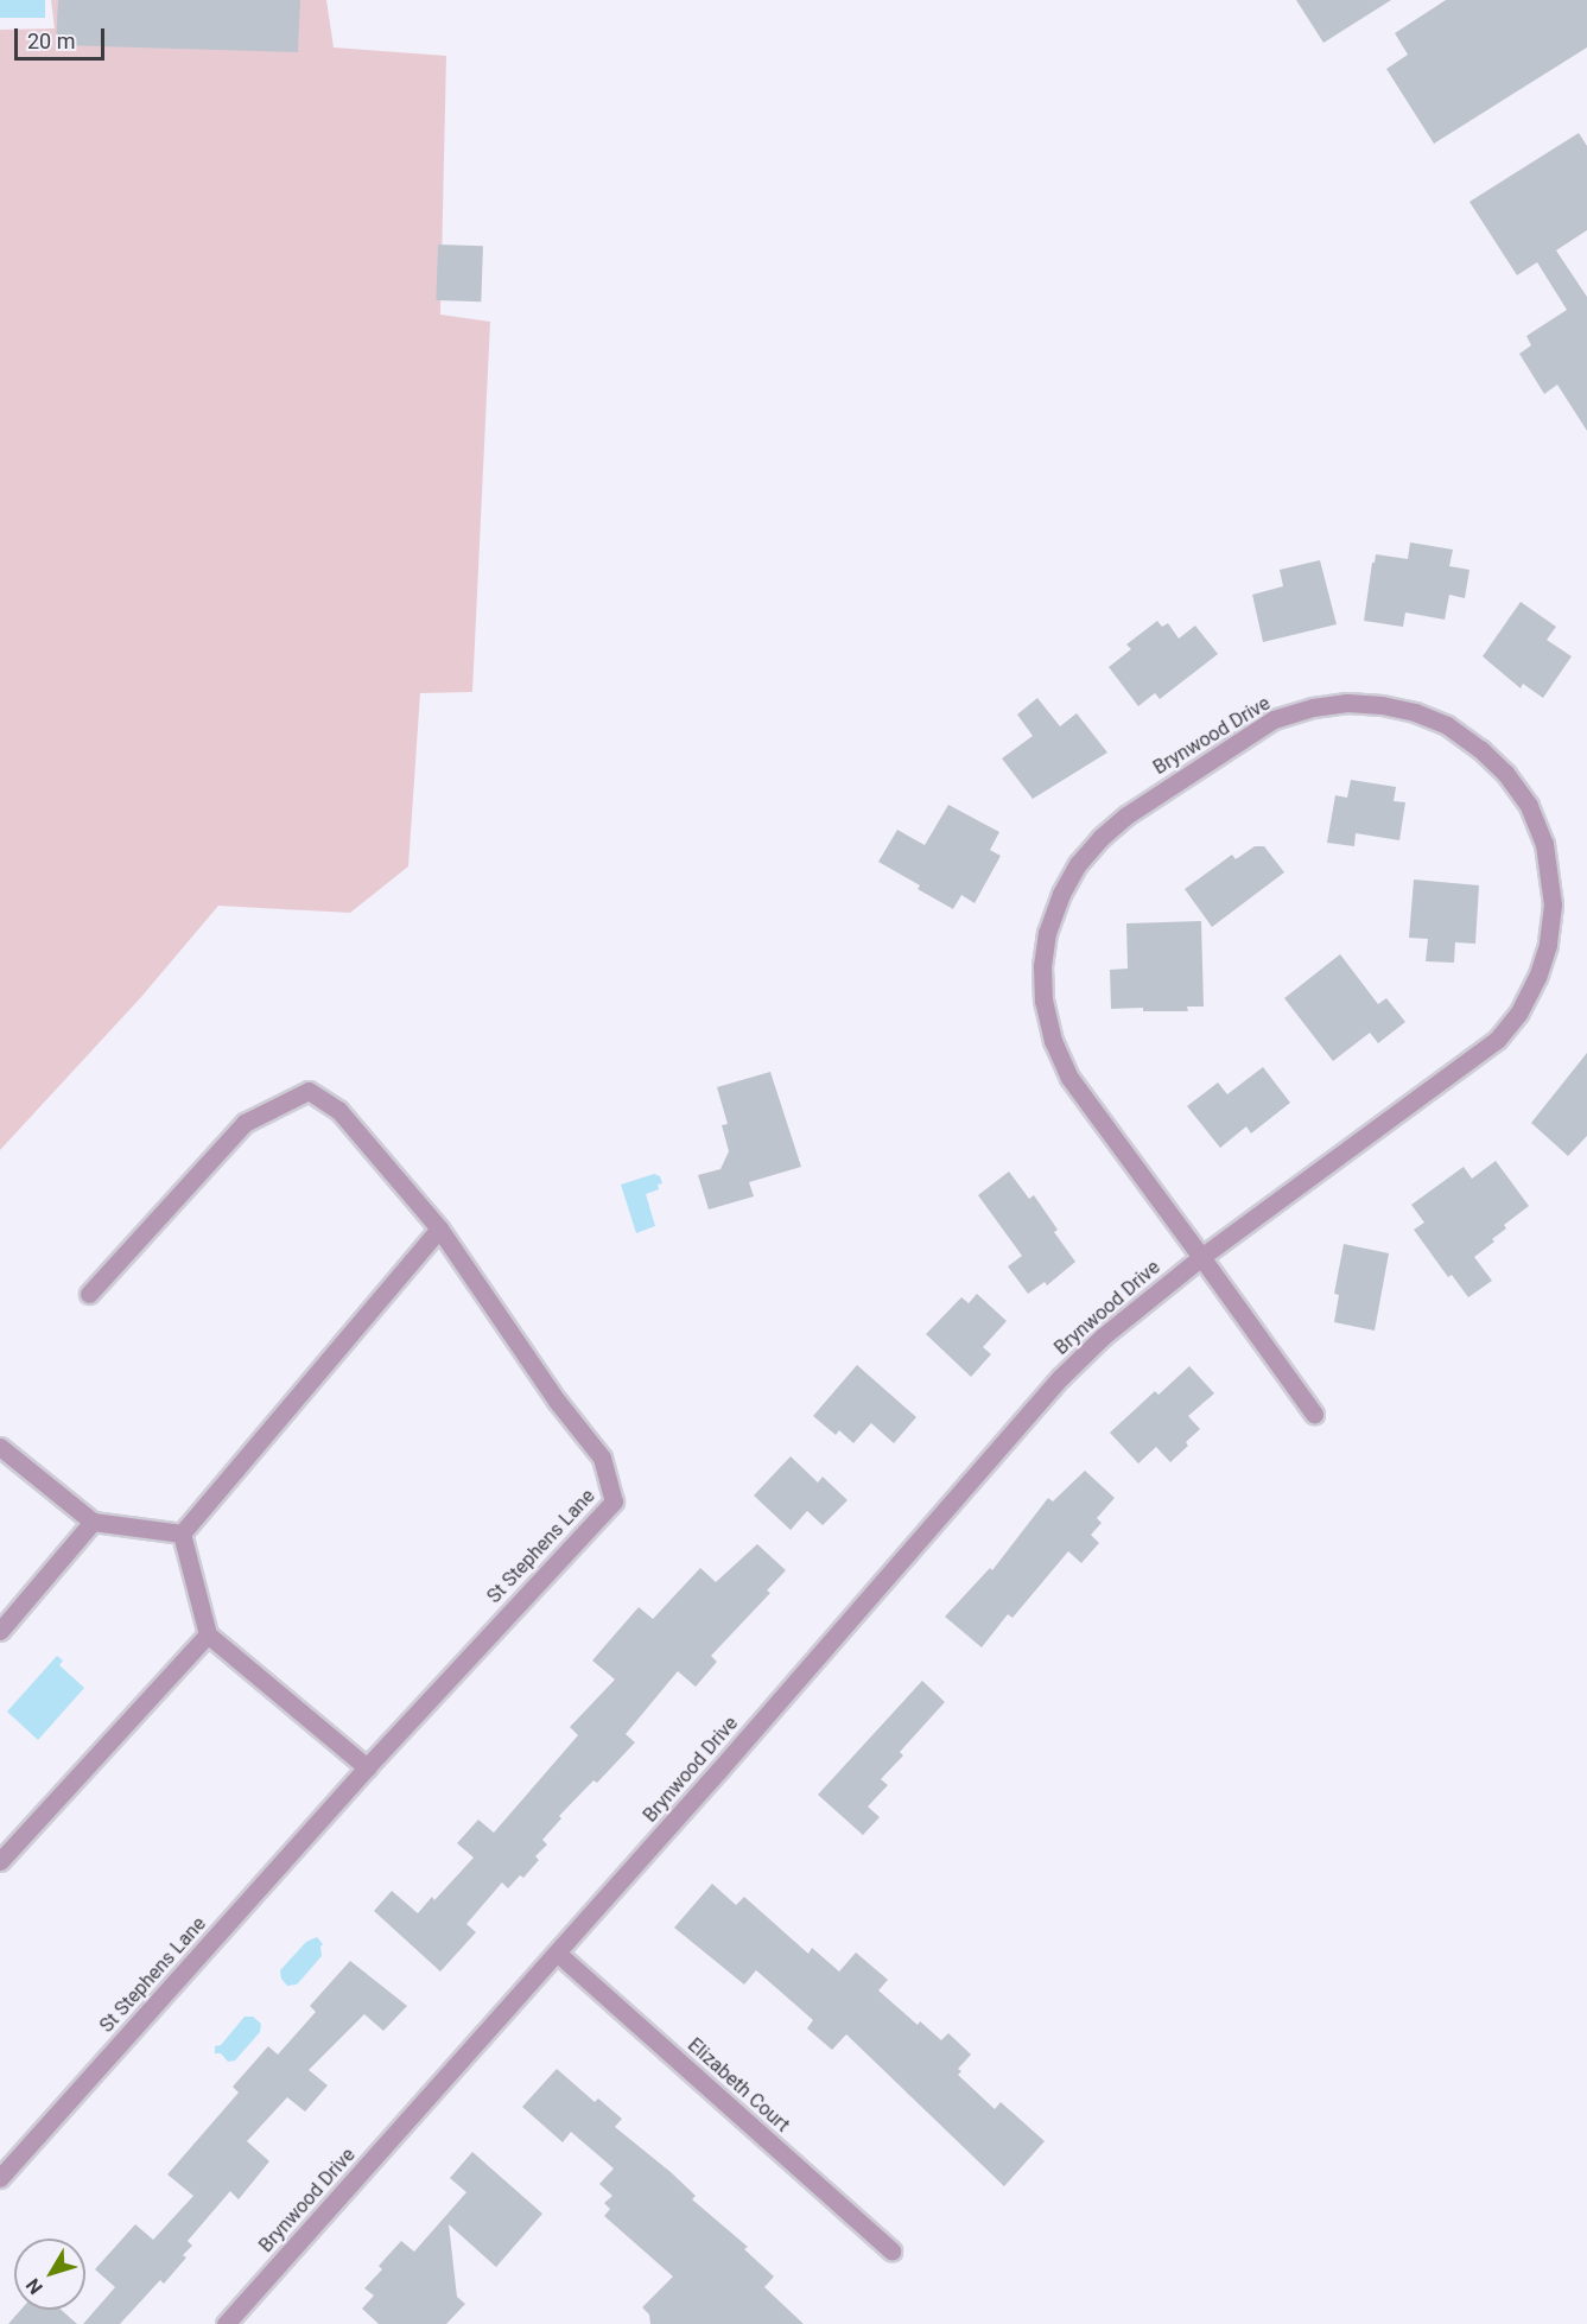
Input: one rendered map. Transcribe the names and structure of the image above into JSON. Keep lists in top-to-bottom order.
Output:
{
  "streets": {
    "street": ["Brynwood Drive", "St Stephens Lane", "Elizabeth Court"]
  },
  "crossings": [
    ["Brynwood Drive", "Elizabeth Court"]
  ],
  "scale_bar": "20 m",
  "north": "bottom left"
}
